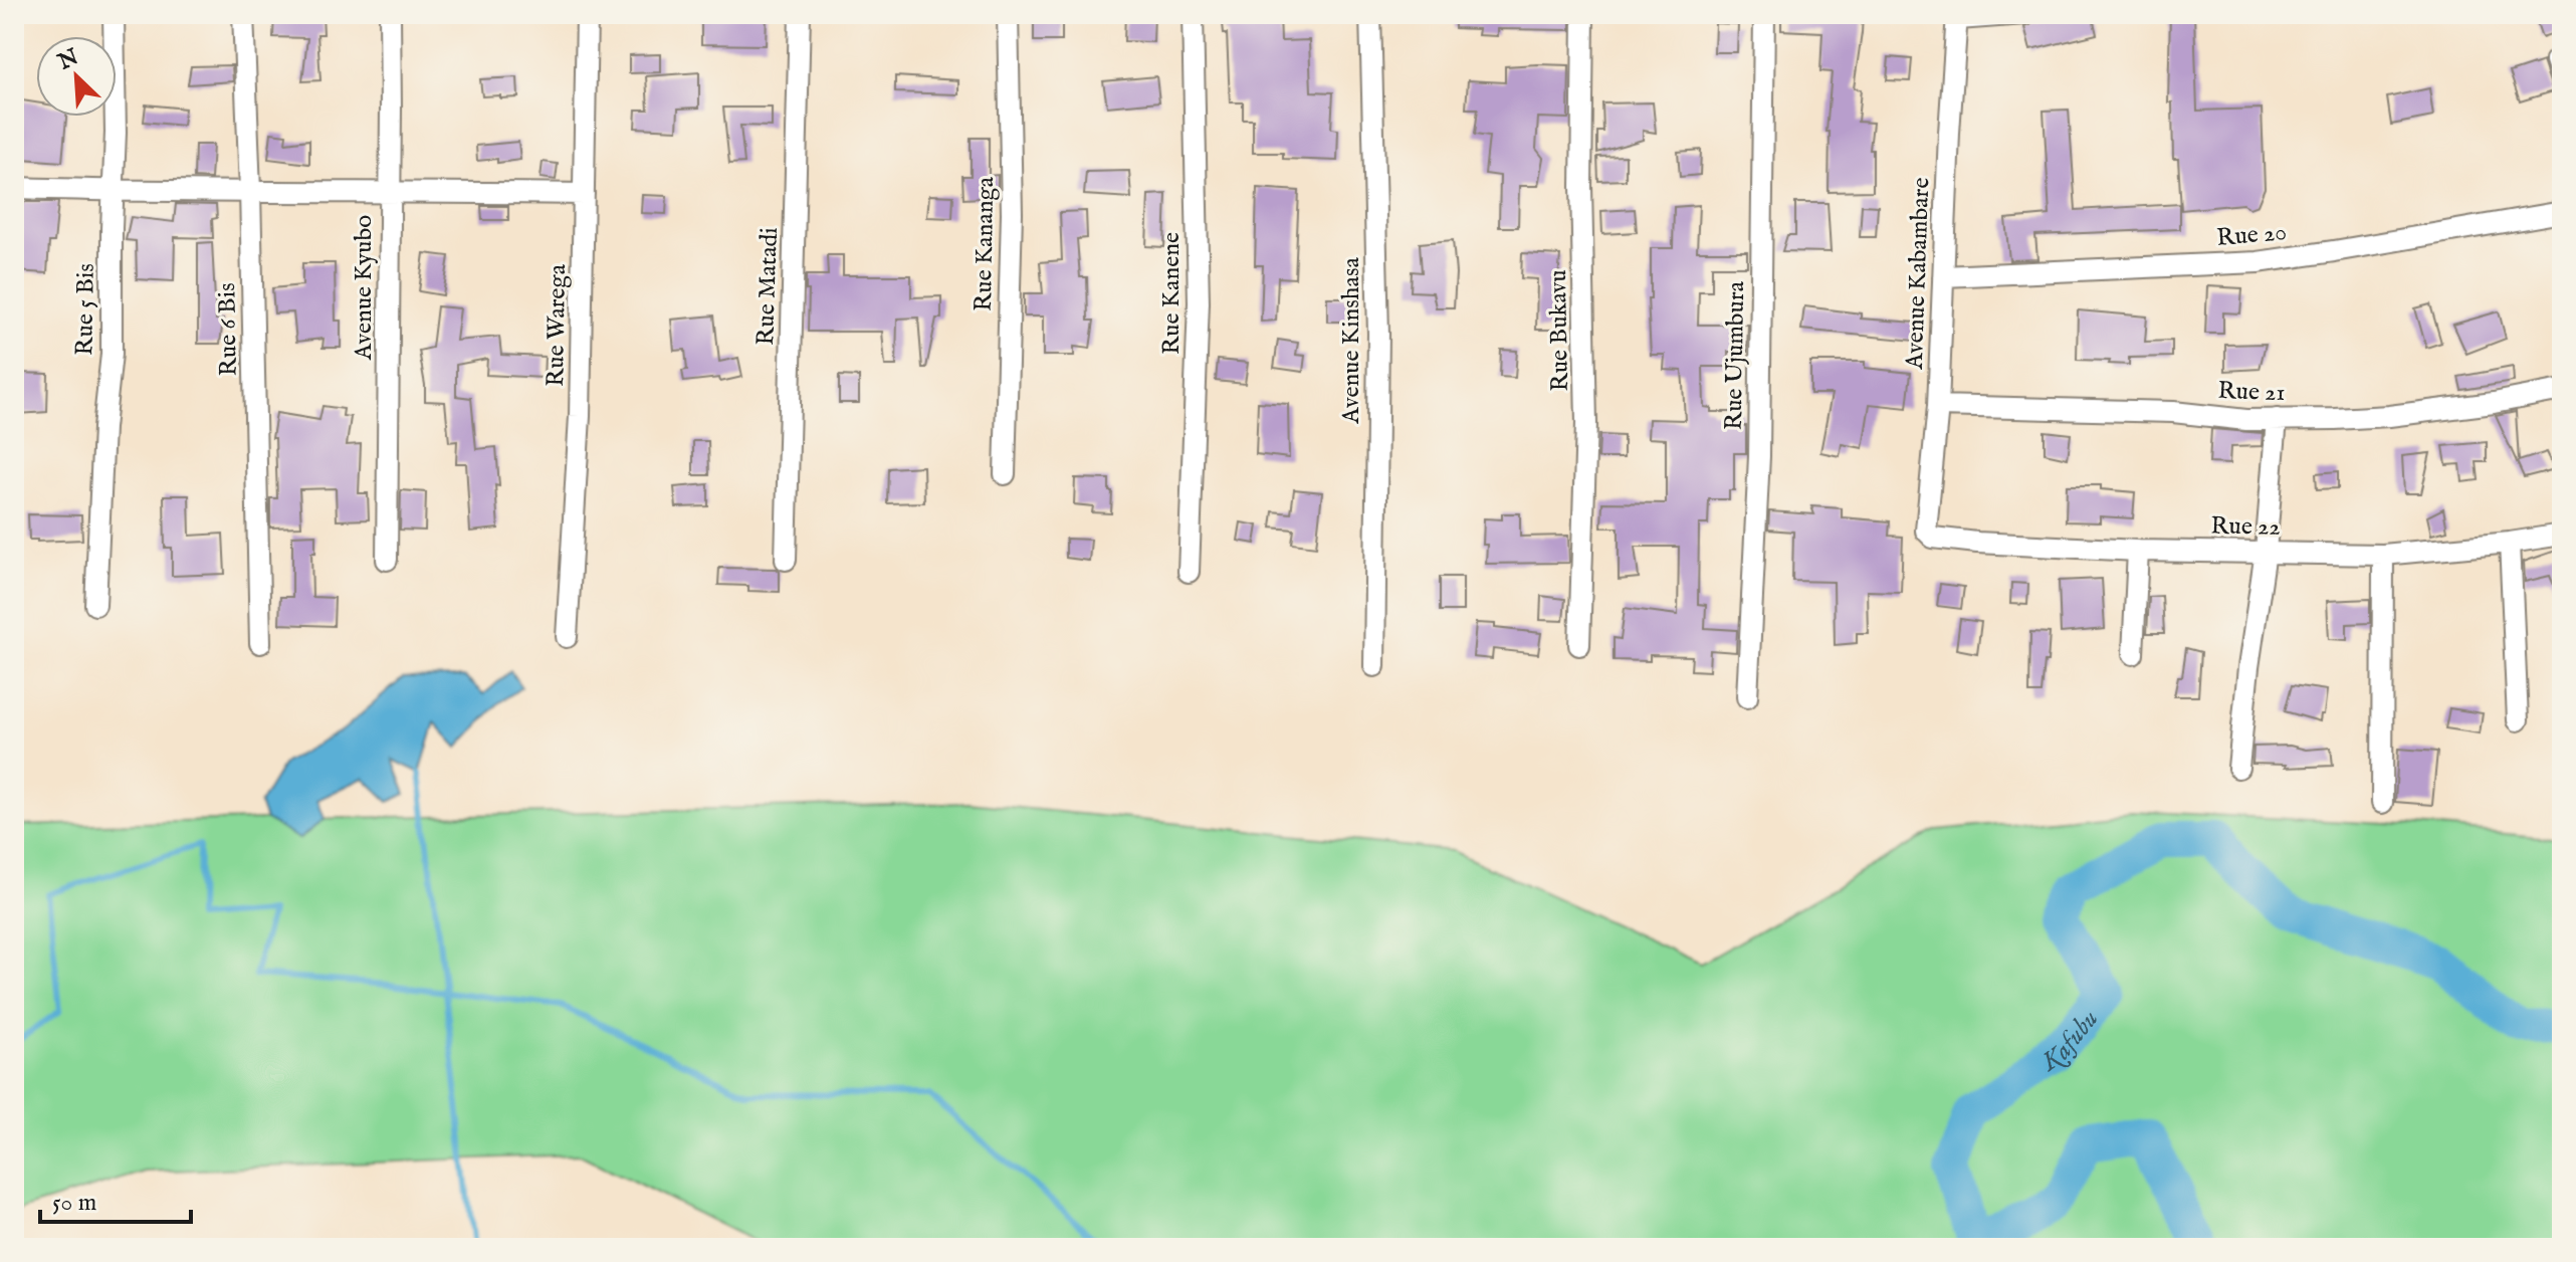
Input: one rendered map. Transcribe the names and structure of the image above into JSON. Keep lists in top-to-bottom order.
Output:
{
  "streets": {
    "street": [
      "Rue 20",
      "Rue Kananga",
      "Avenue Kabambare",
      "Rue Matadi",
      "Avenue Kyubo",
      "Rue Kanene",
      "Rue 5 Bis",
      "Rue Warega",
      "Rue 6 Bis",
      "Rue Bukavu",
      "Avenue Kinshasa",
      "Rue Ujumbura",
      "Rue 21",
      "Rue 22"
    ]
  },
  "crossings": [
    ["Rue 20", "Avenue Kabambare"],
    ["Avenue Kabambare", "Rue 21"],
    ["Avenue Kabambare", "Rue 22"]
  ],
  "water": ["Kafubu"],
  "scale_bar": "50 m",
  "north": "top left"
}
